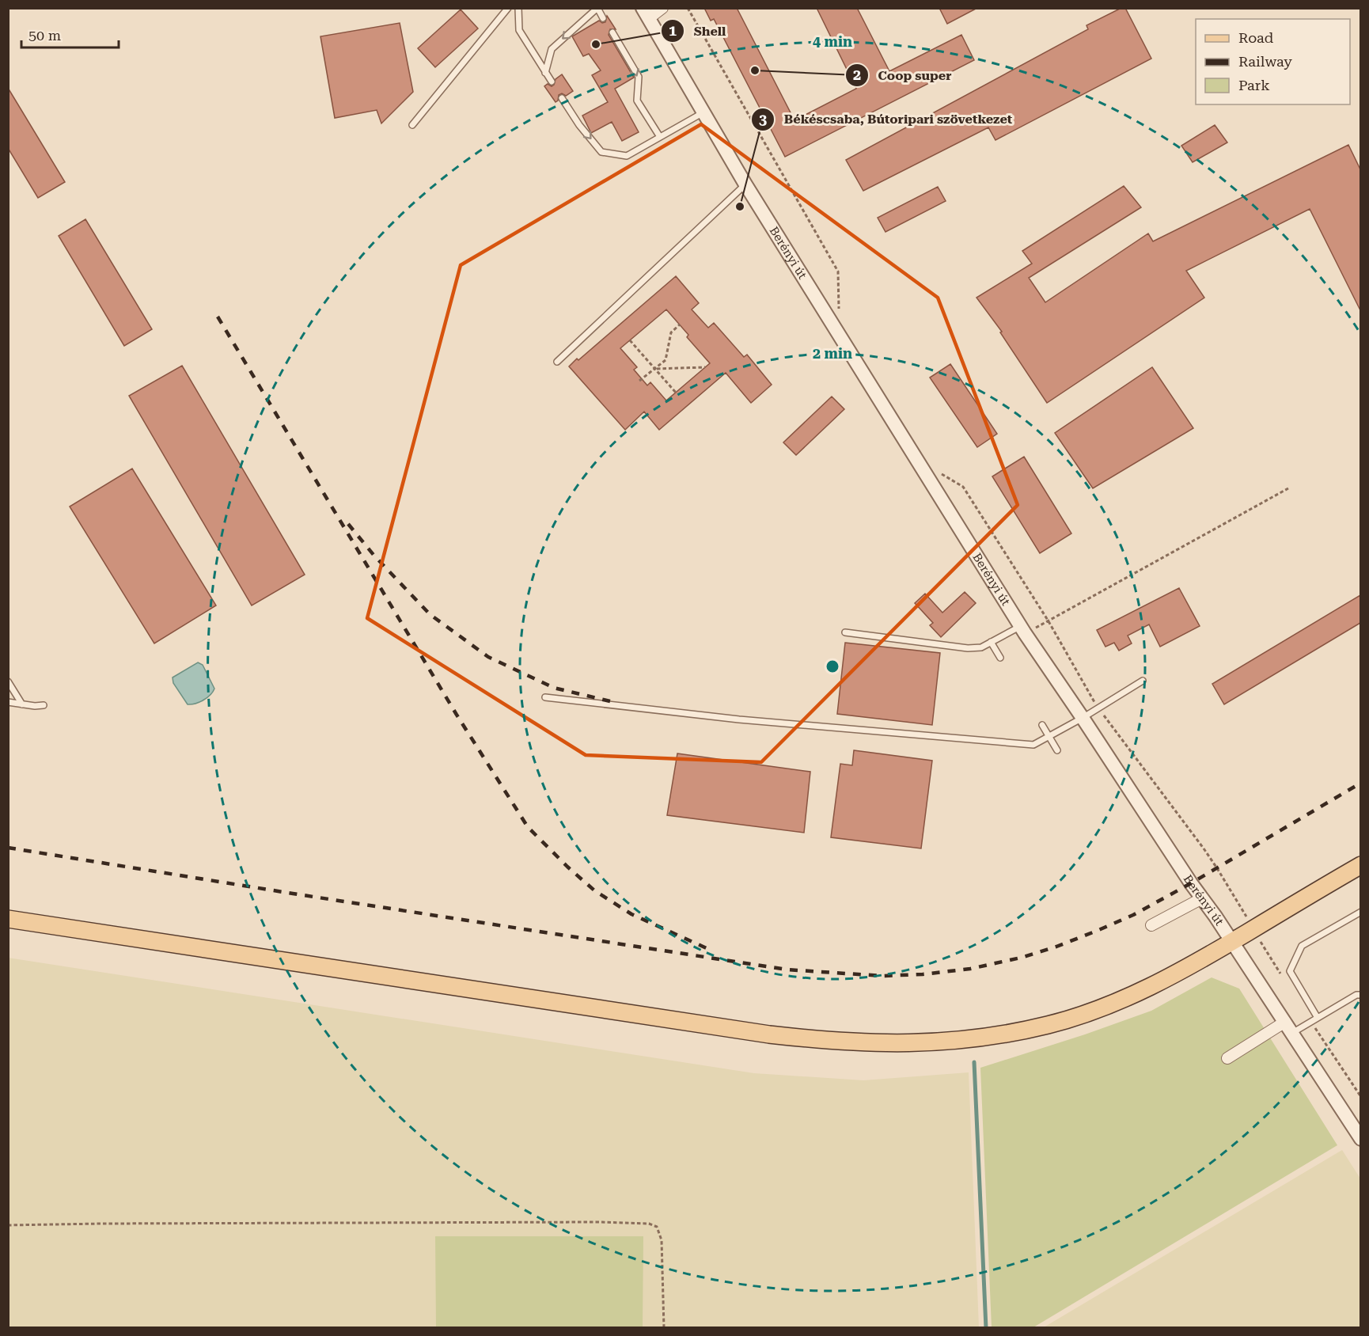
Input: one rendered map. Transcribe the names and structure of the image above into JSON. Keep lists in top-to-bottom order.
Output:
{
  "streets": {
    "street": ["Berényi út"]
  },
  "places": ["Shell", "Coop super", "Békéscsaba, Bútoripari szövetkezet"],
  "legend": ["Road", "Railway", "Park"],
  "scale_bar": "50 m",
  "rings": ["4 min", "2 min"]
}
